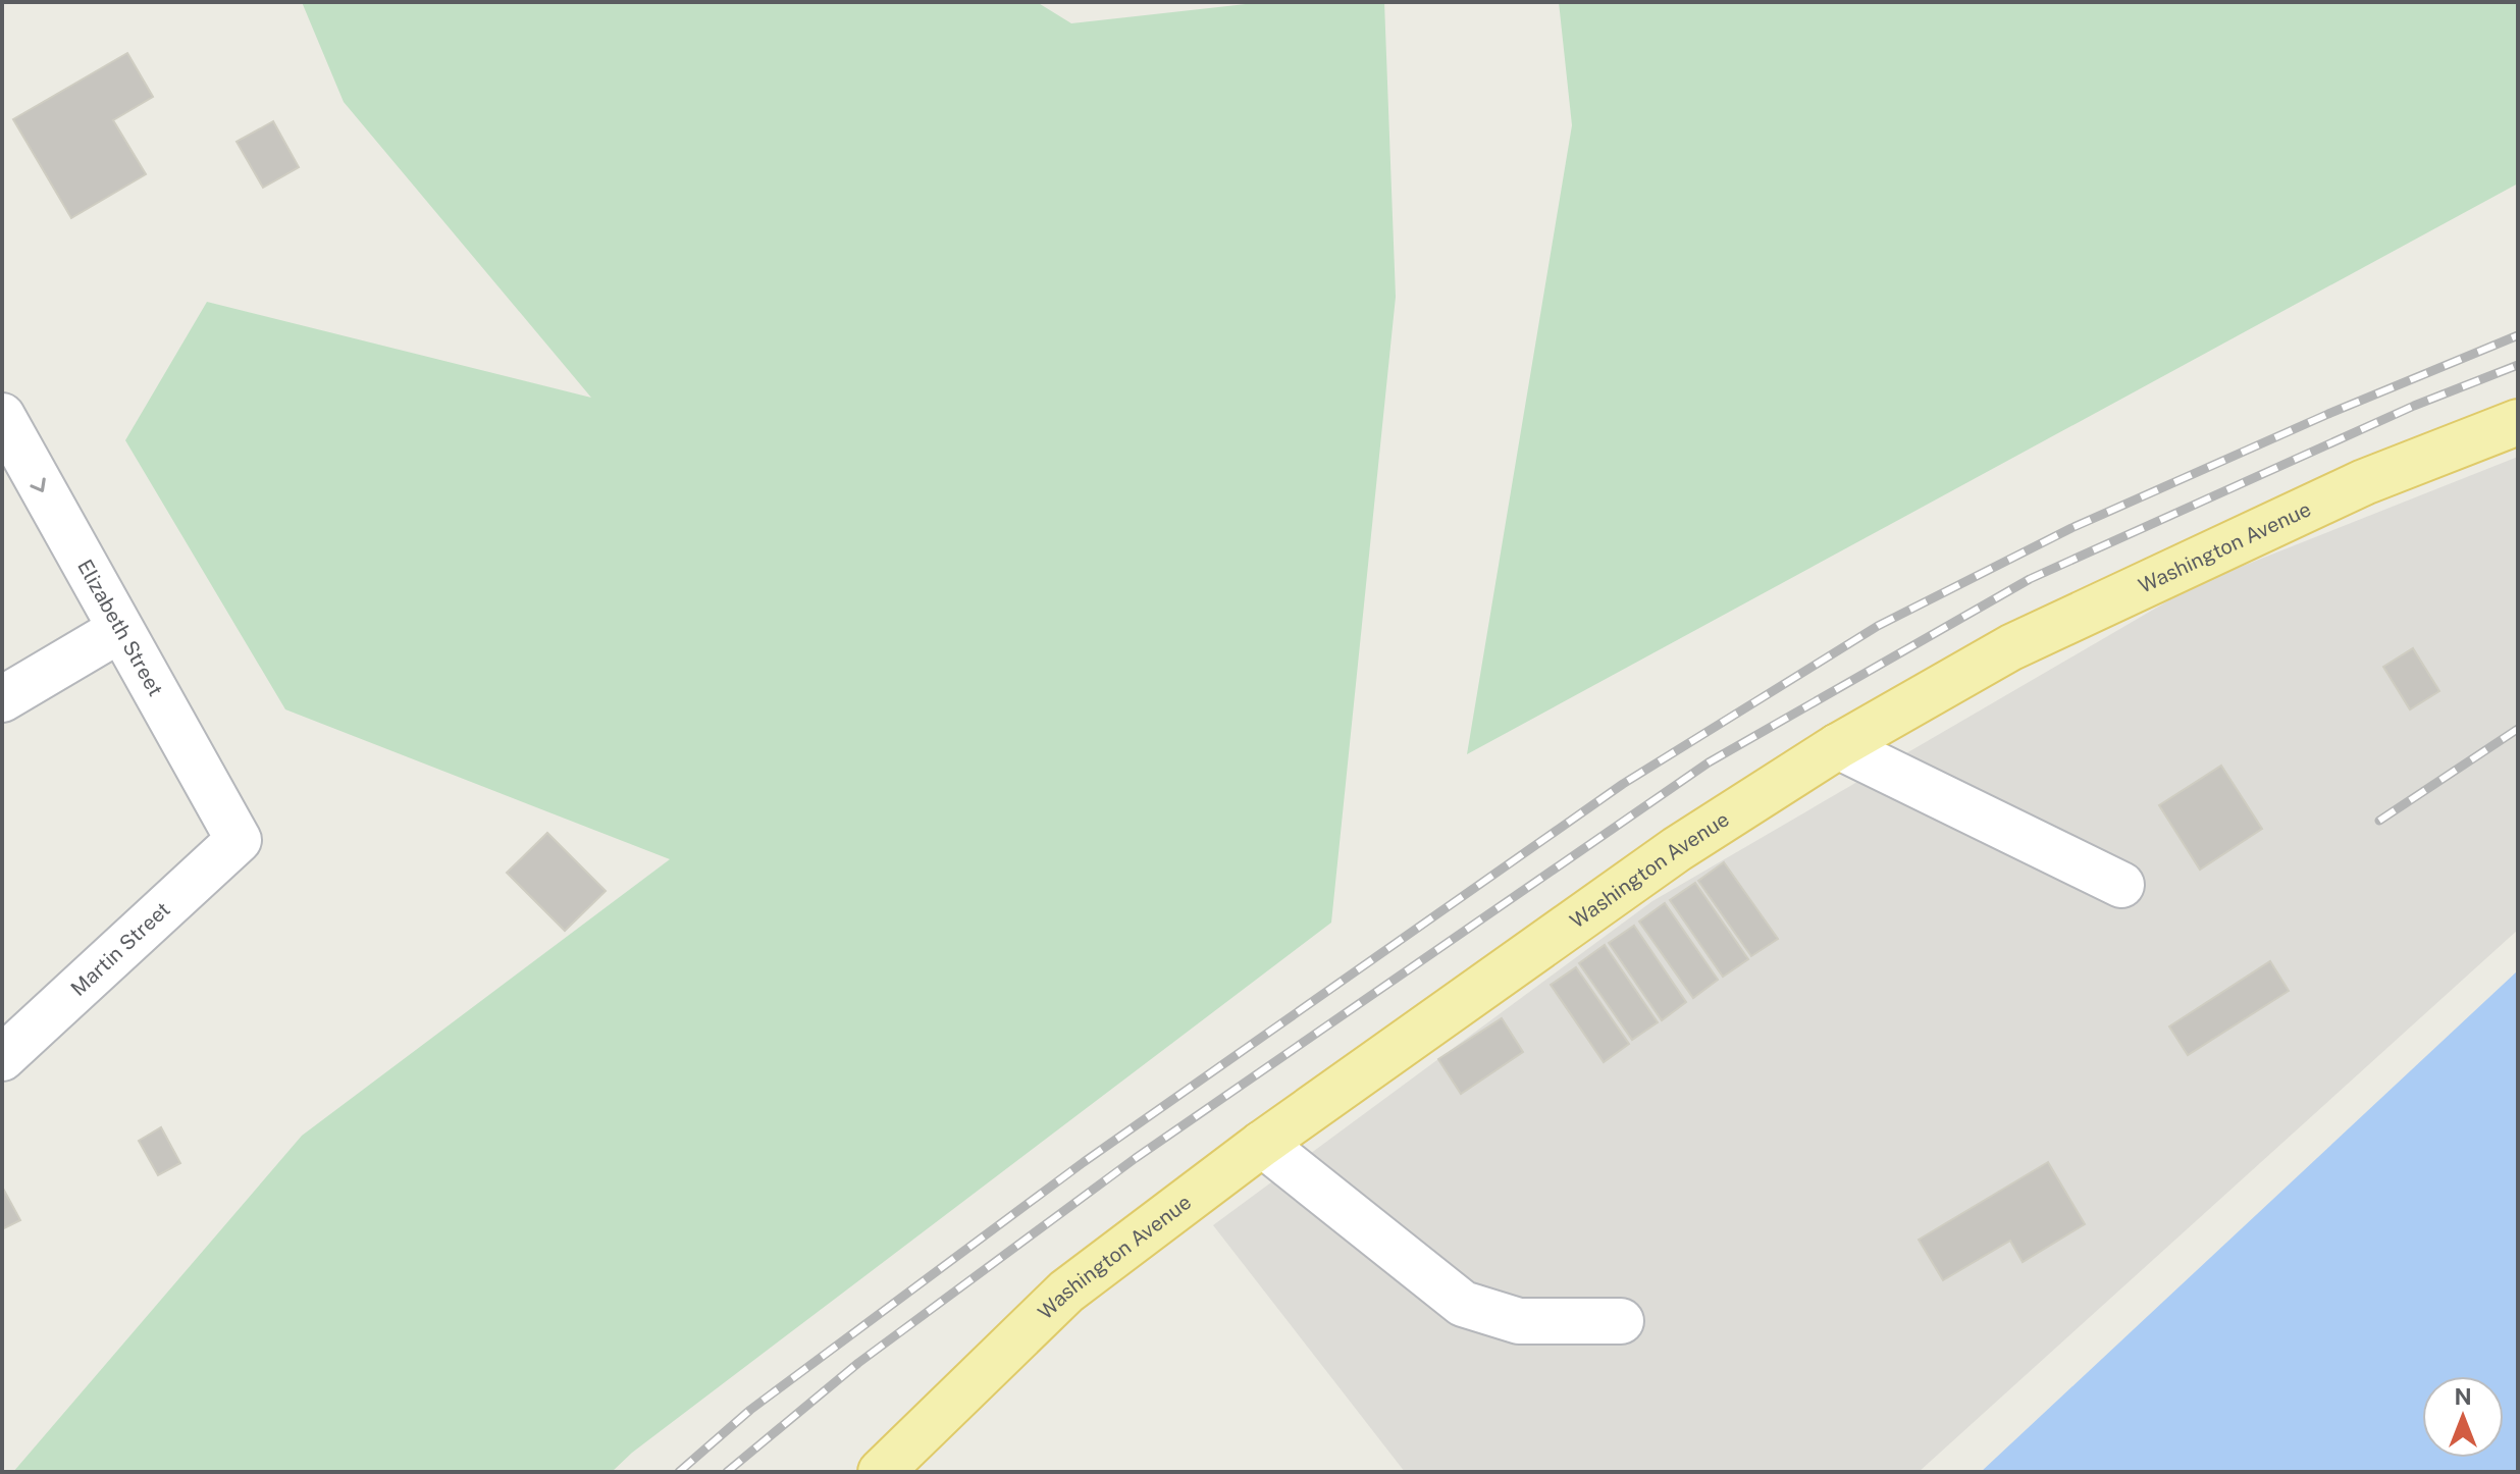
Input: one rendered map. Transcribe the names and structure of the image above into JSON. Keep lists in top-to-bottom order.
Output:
{
  "streets": {
    "main road": ["Washington Avenue"],
    "street": ["Elizabeth Street", "Martin Street"]
  },
  "crossings": [
    ["Elizabeth Street", "Martin Street"]
  ],
  "one_way": ["Elizabeth Street"],
  "north": "top"
}
